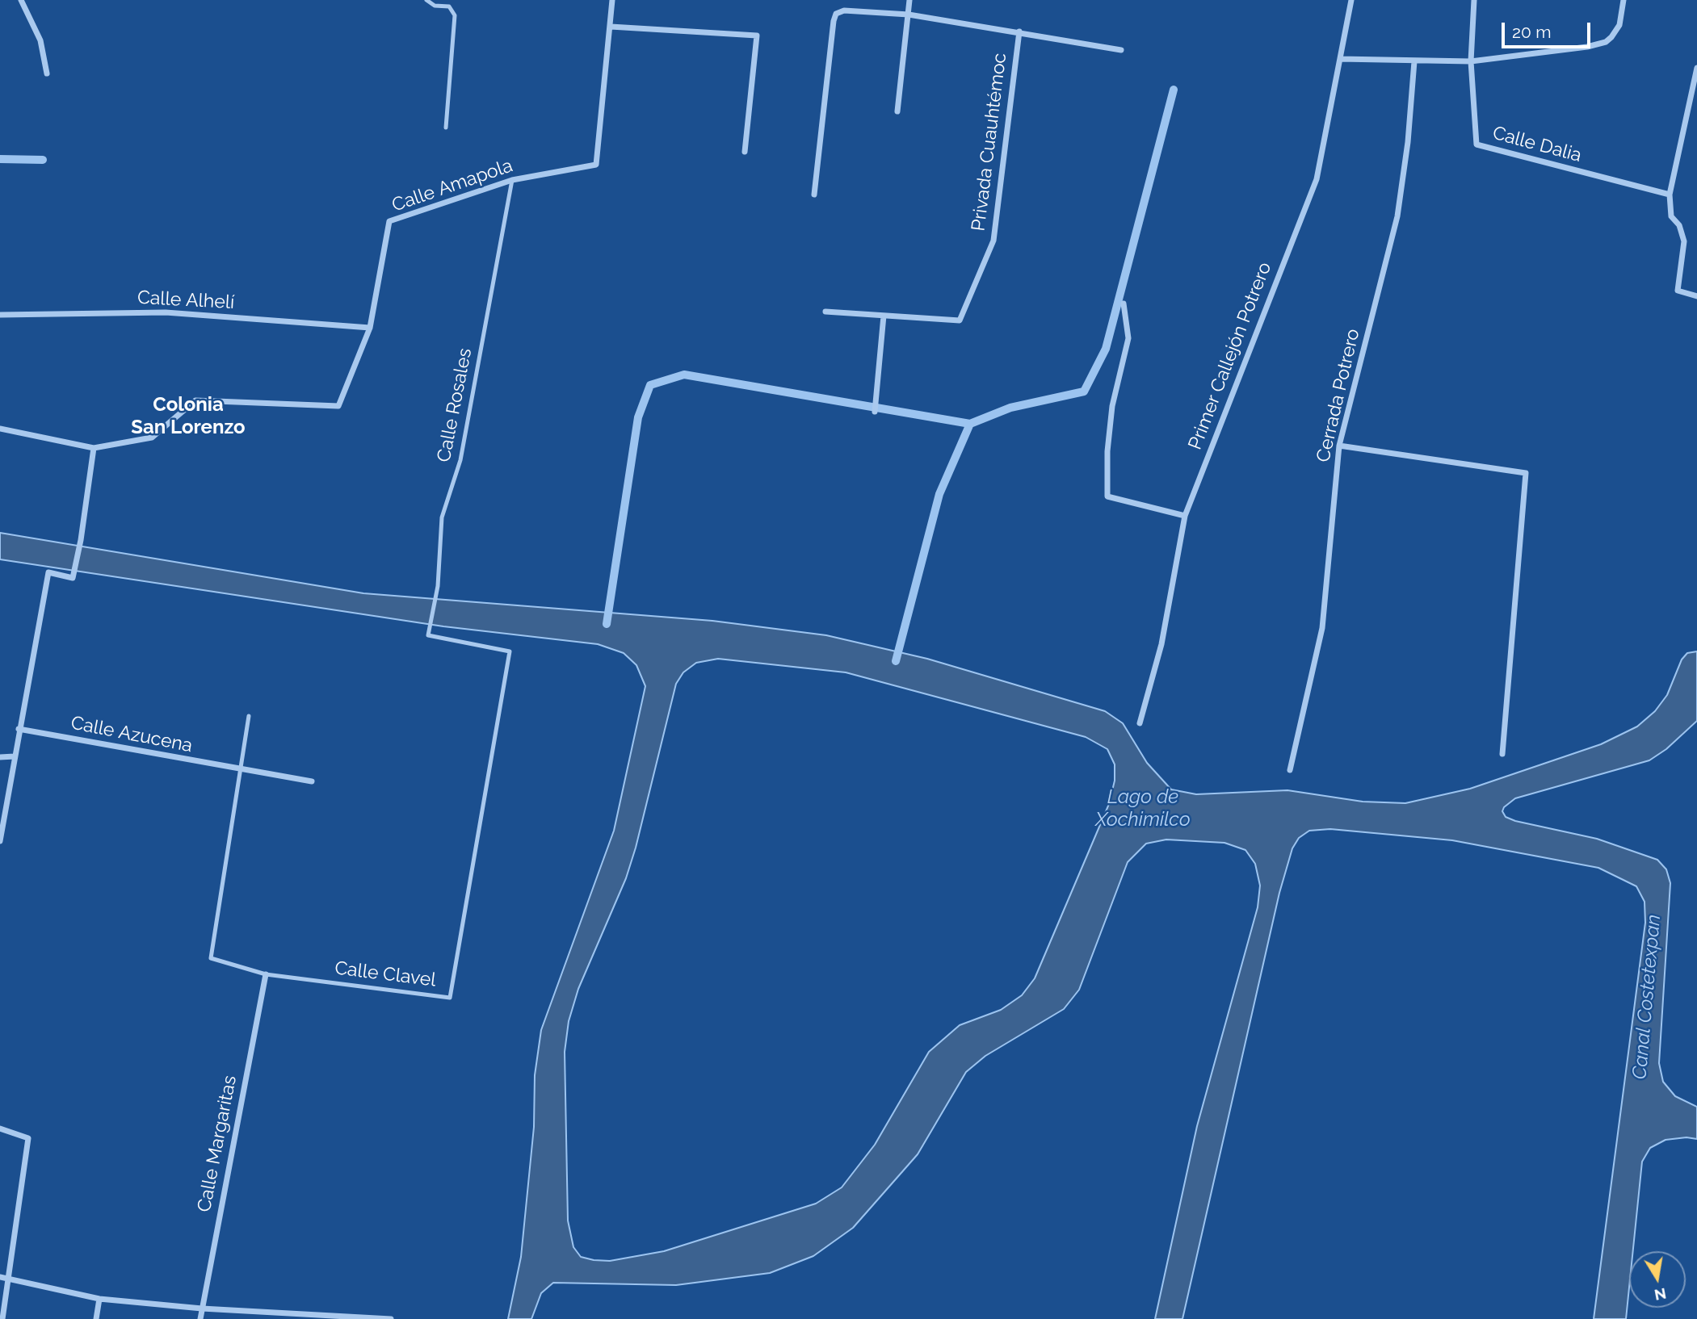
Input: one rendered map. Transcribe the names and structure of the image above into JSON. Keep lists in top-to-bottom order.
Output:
{
  "streets": {
    "street": [
      "Privada Cuauhtémoc",
      "Calle Dalia",
      "Calle Amapola",
      "Calle Alhelí",
      "Primer Callejón Potrero",
      "Cerrada Potrero",
      "Calle Azucena",
      "Calle Margaritas"
    ],
    "lane": ["Calle Rosales", "Calle Clavel"]
  },
  "crossings": [
    ["Calle Amapola", "Calle Alhelí"],
    ["Calle Amapola", "Calle Rosales"],
    ["Calle Rosales", "Calle Clavel"],
    ["Calle Azucena", "Calle Clavel"],
    ["Calle Clavel", "Calle Margaritas"]
  ],
  "districts": ["Colonia San Lorenzo"],
  "water": ["Lago de Xochimilco", "Canal Costetexpan"],
  "scale_bar": "20 m",
  "north": "bottom"
}
